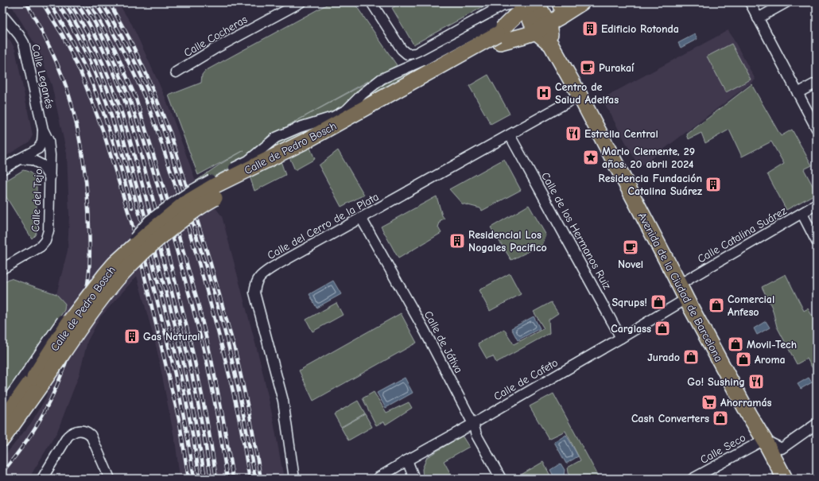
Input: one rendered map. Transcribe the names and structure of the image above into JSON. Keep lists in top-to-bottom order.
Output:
{
  "streets": {
    "main road": ["Calle de Pedro Bosch", "Avenida de la Ciudad de Barcelona"],
    "street": [
      "Calle Cocheras",
      "Calle Leganés",
      "Calle del Tejo",
      "Calle del Cerro de la Plata",
      "Calle de los Hermanos Ruiz",
      "Calle Catalina Suárez",
      "Calle de Játiva",
      "Calle de Cafeto",
      "Calle Seco"
    ]
  },
  "crossings": [
    ["Calle Leganés", "Calle del Tejo"],
    ["Calle de Pedro Bosch", "Avenida de la Ciudad de Barcelona"],
    ["Calle del Cerro de la Plata", "Calle de los Hermanos Ruiz"],
    ["Calle del Cerro de la Plata", "Avenida de la Ciudad de Barcelona"],
    ["Calle del Cerro de la Plata", "Calle de Játiva"],
    ["Calle de los Hermanos Ruiz", "Calle de Cafeto"],
    ["Calle Catalina Suárez", "Avenida de la Ciudad de Barcelona"],
    ["Avenida de la Ciudad de Barcelona", "Calle de Cafeto"],
    ["Avenida de la Ciudad de Barcelona", "Calle Seco"],
    ["Calle de Játiva", "Calle de Cafeto"]
  ],
  "places": {
    "building": [
      "Edificio Rotonda",
      "Residencia Fundación Catalina Suárez",
      "Residencial Los Nogales Pacifico",
      "Gas Natural"
    ],
    "cafe": ["Purakaí", "Novel"],
    "hospital": ["Centro de Salud Adelfas"],
    "restaurant": ["Estrella Central", "Go! Sushing"],
    "place": ["Mario Clemente, 29 años. 20 abril 2024"],
    "shop": [
      "Sqrups!",
      "Comercial Anfeso",
      "Carglass",
      "Movil-Tech",
      "Jurado",
      "Aroma",
      "Cash Converters"
    ],
    "supermarket": ["Ahorramás"]
  }
}
